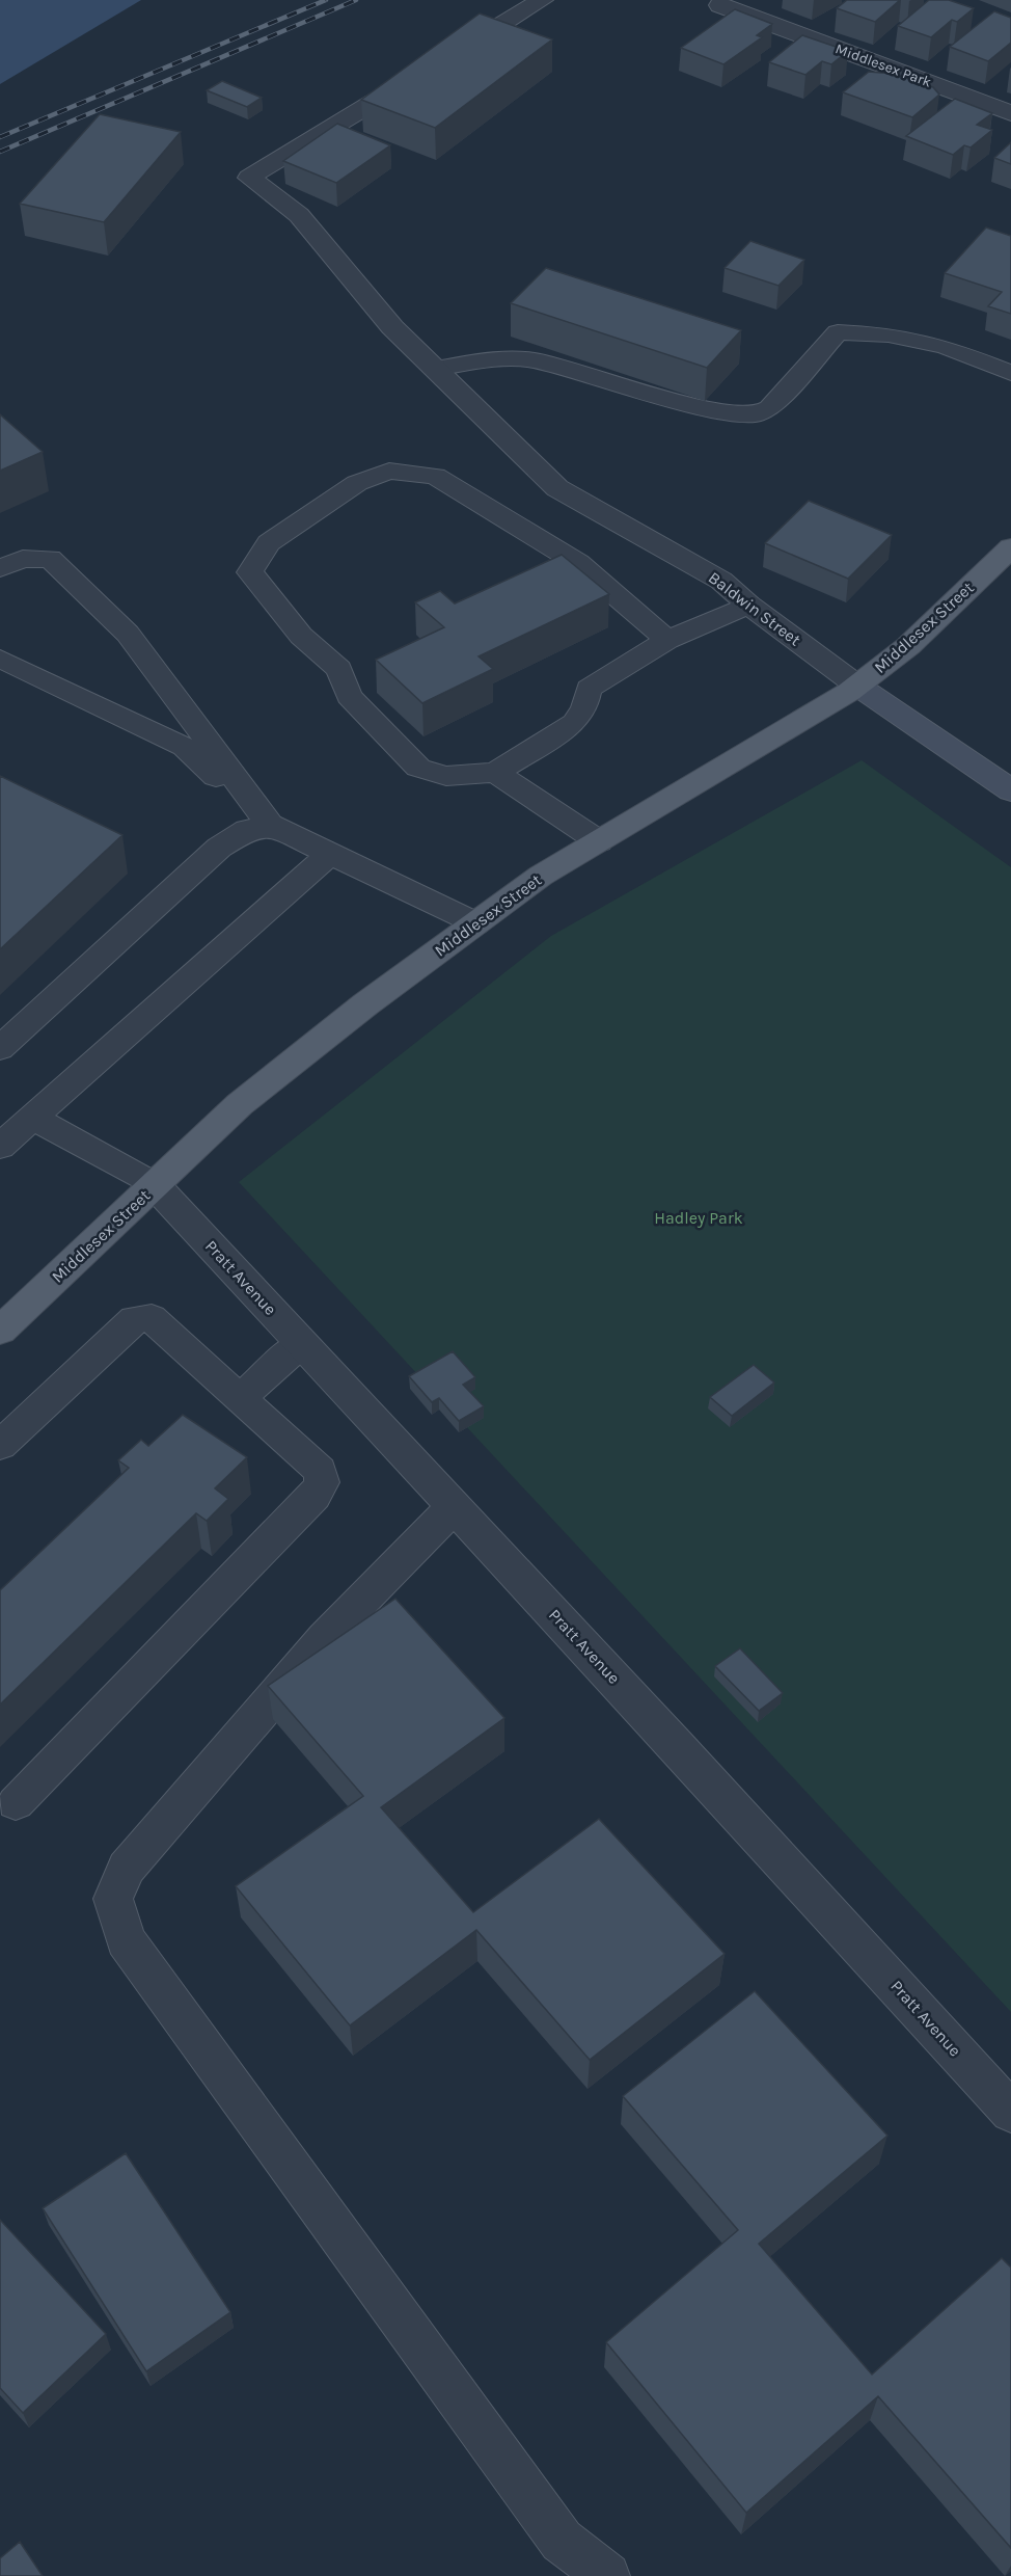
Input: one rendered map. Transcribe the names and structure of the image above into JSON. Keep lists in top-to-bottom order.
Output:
{
  "streets": {
    "main road": ["Middlesex Street"],
    "street": ["Middlesex Park", "Baldwin Street", "Pratt Avenue"]
  },
  "crossings": [
    ["Baldwin Street", "Middlesex Street"],
    ["Middlesex Street", "Pratt Avenue"]
  ],
  "parks": ["Hadley Park"]
}
